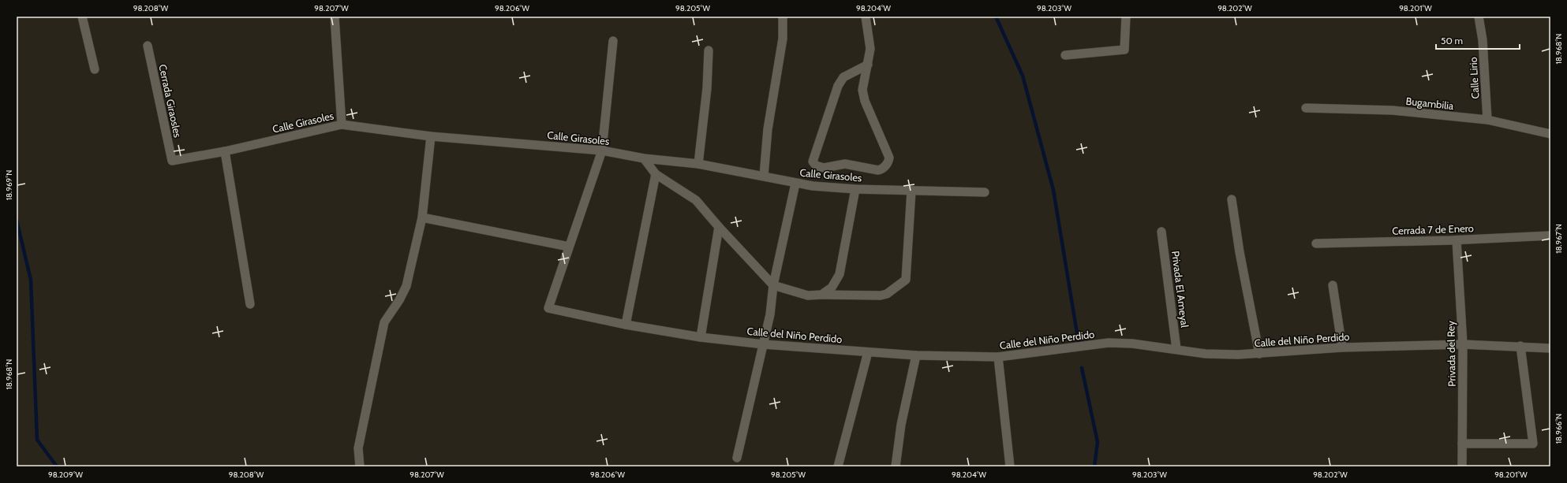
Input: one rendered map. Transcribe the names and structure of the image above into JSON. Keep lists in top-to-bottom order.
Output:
{
  "streets": {
    "street": [
      "Calle Lirio",
      "Cerrada Giraosles",
      "Bugambilia",
      "Calle Girasoles",
      "Cerrada 7 de Enero",
      "Privada El Ameyal",
      "Calle del Niño Perdido",
      "Privada del Rey"
    ]
  },
  "crossings": [
    ["Calle Lirio", "Bugambilia"],
    ["Cerrada Giraosles", "Calle Girasoles"],
    ["Cerrada 7 de Enero", "Privada del Rey"],
    ["Privada El Ameyal", "Calle del Niño Perdido"],
    ["Calle del Niño Perdido", "Privada del Rey"]
  ],
  "scale_bar": "50 m",
  "coordinates": [
    "98.208°W",
    "98.207°W",
    "98.206°W",
    "98.205°W",
    "98.204°W",
    "98.203°W",
    "98.202°W",
    "98.201°W",
    "18.968°N",
    "18.969°N",
    "18.967°N",
    "18.966°N",
    "98.209°W"
  ]
}
